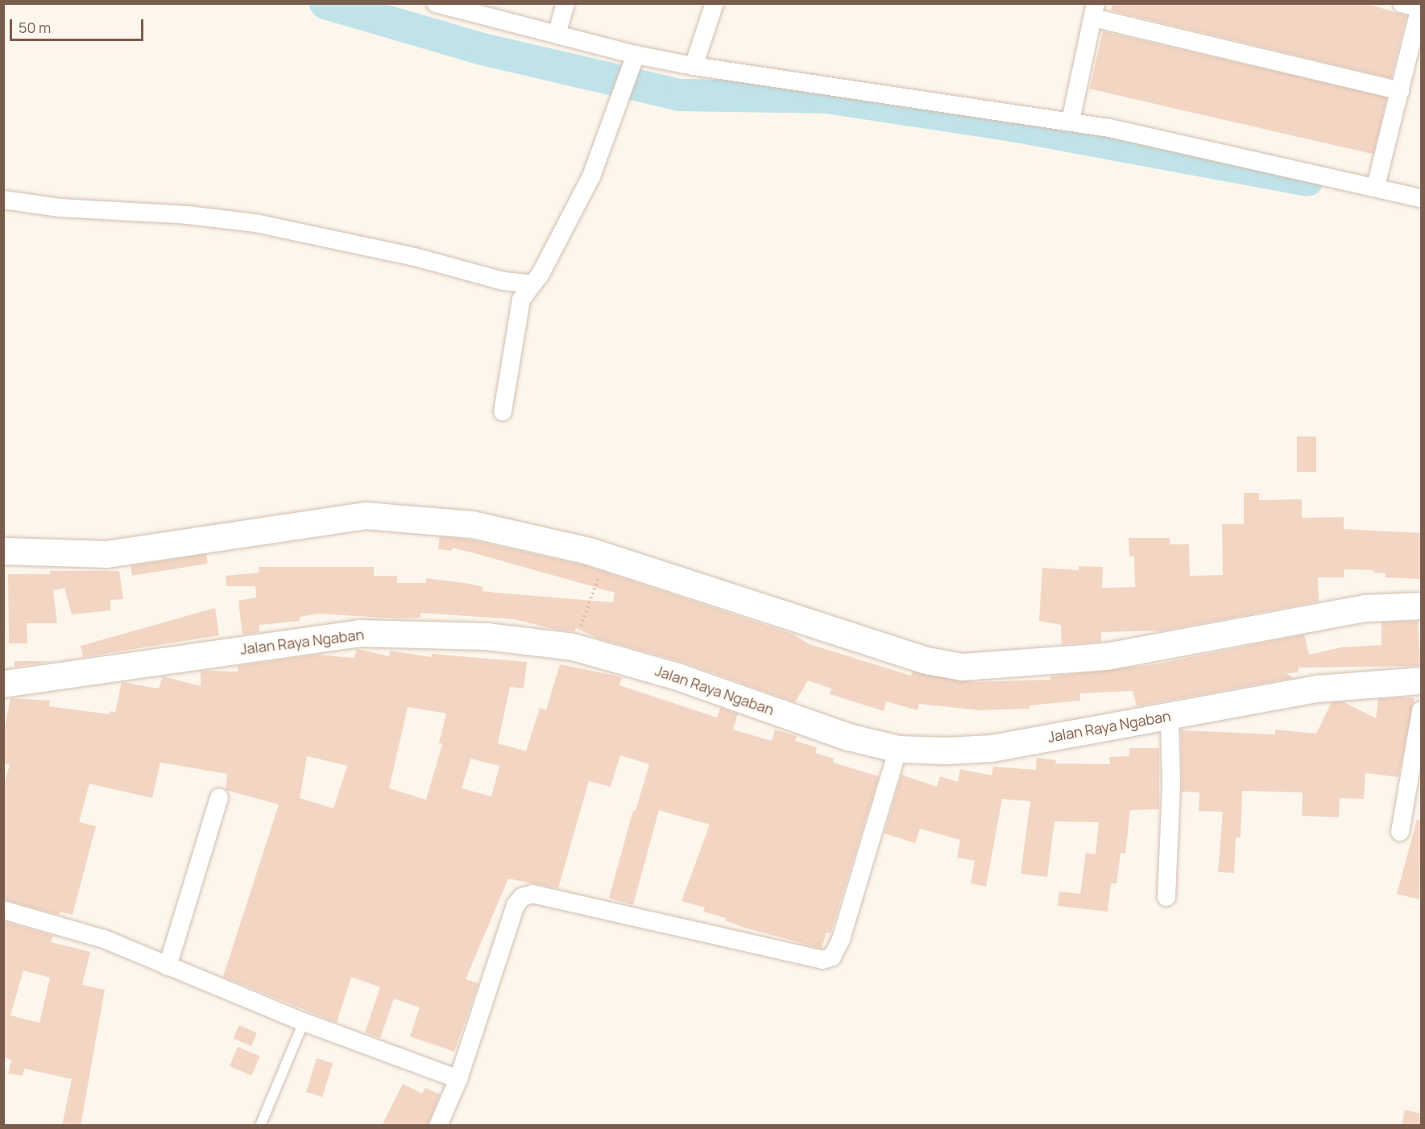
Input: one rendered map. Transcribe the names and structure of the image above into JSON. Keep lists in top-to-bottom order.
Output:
{
  "streets": {
    "street": ["Jalan Raya Ngaban"]
  },
  "scale_bar": "50 m"
}
